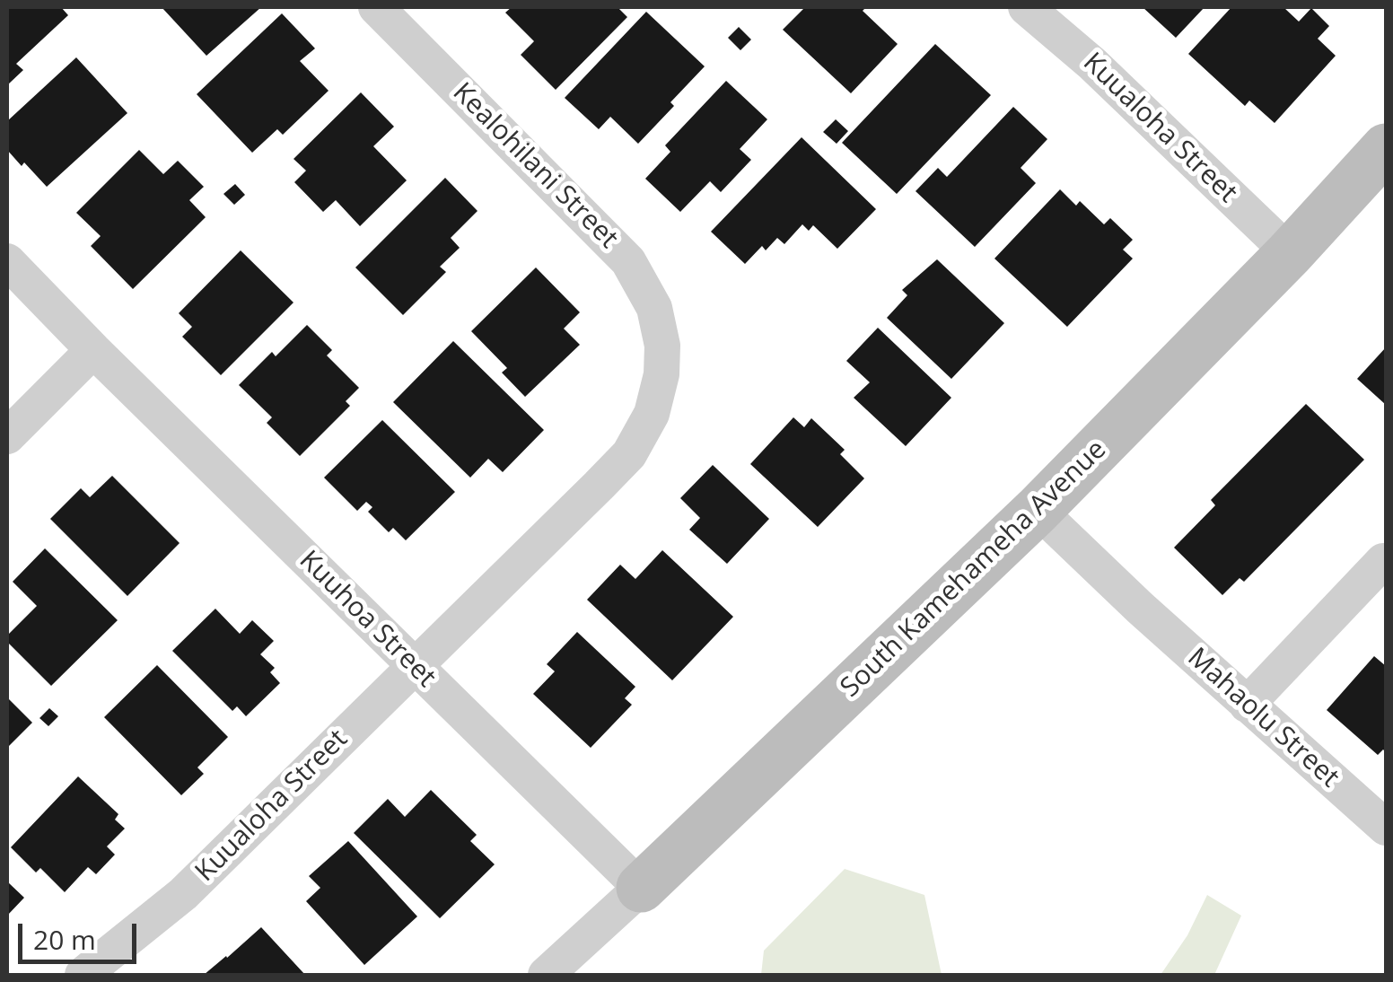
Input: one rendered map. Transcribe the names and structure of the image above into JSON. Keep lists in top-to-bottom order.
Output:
{
  "streets": {
    "street": [
      "Kuualoha Street",
      "Kealohilani Street",
      "South Kamehameha Avenue",
      "Kuuhoa Street",
      "Mahaolu Street"
    ]
  },
  "crossings": [
    ["Kuualoha Street", "Kealohilani Street"],
    ["Kuualoha Street", "South Kamehameha Avenue"],
    ["Kuualoha Street", "Kuuhoa Street"],
    ["Kealohilani Street", "Kuuhoa Street"],
    ["South Kamehameha Avenue", "Kuuhoa Street"],
    ["South Kamehameha Avenue", "Mahaolu Street"]
  ],
  "scale_bar": "20 m"
}
